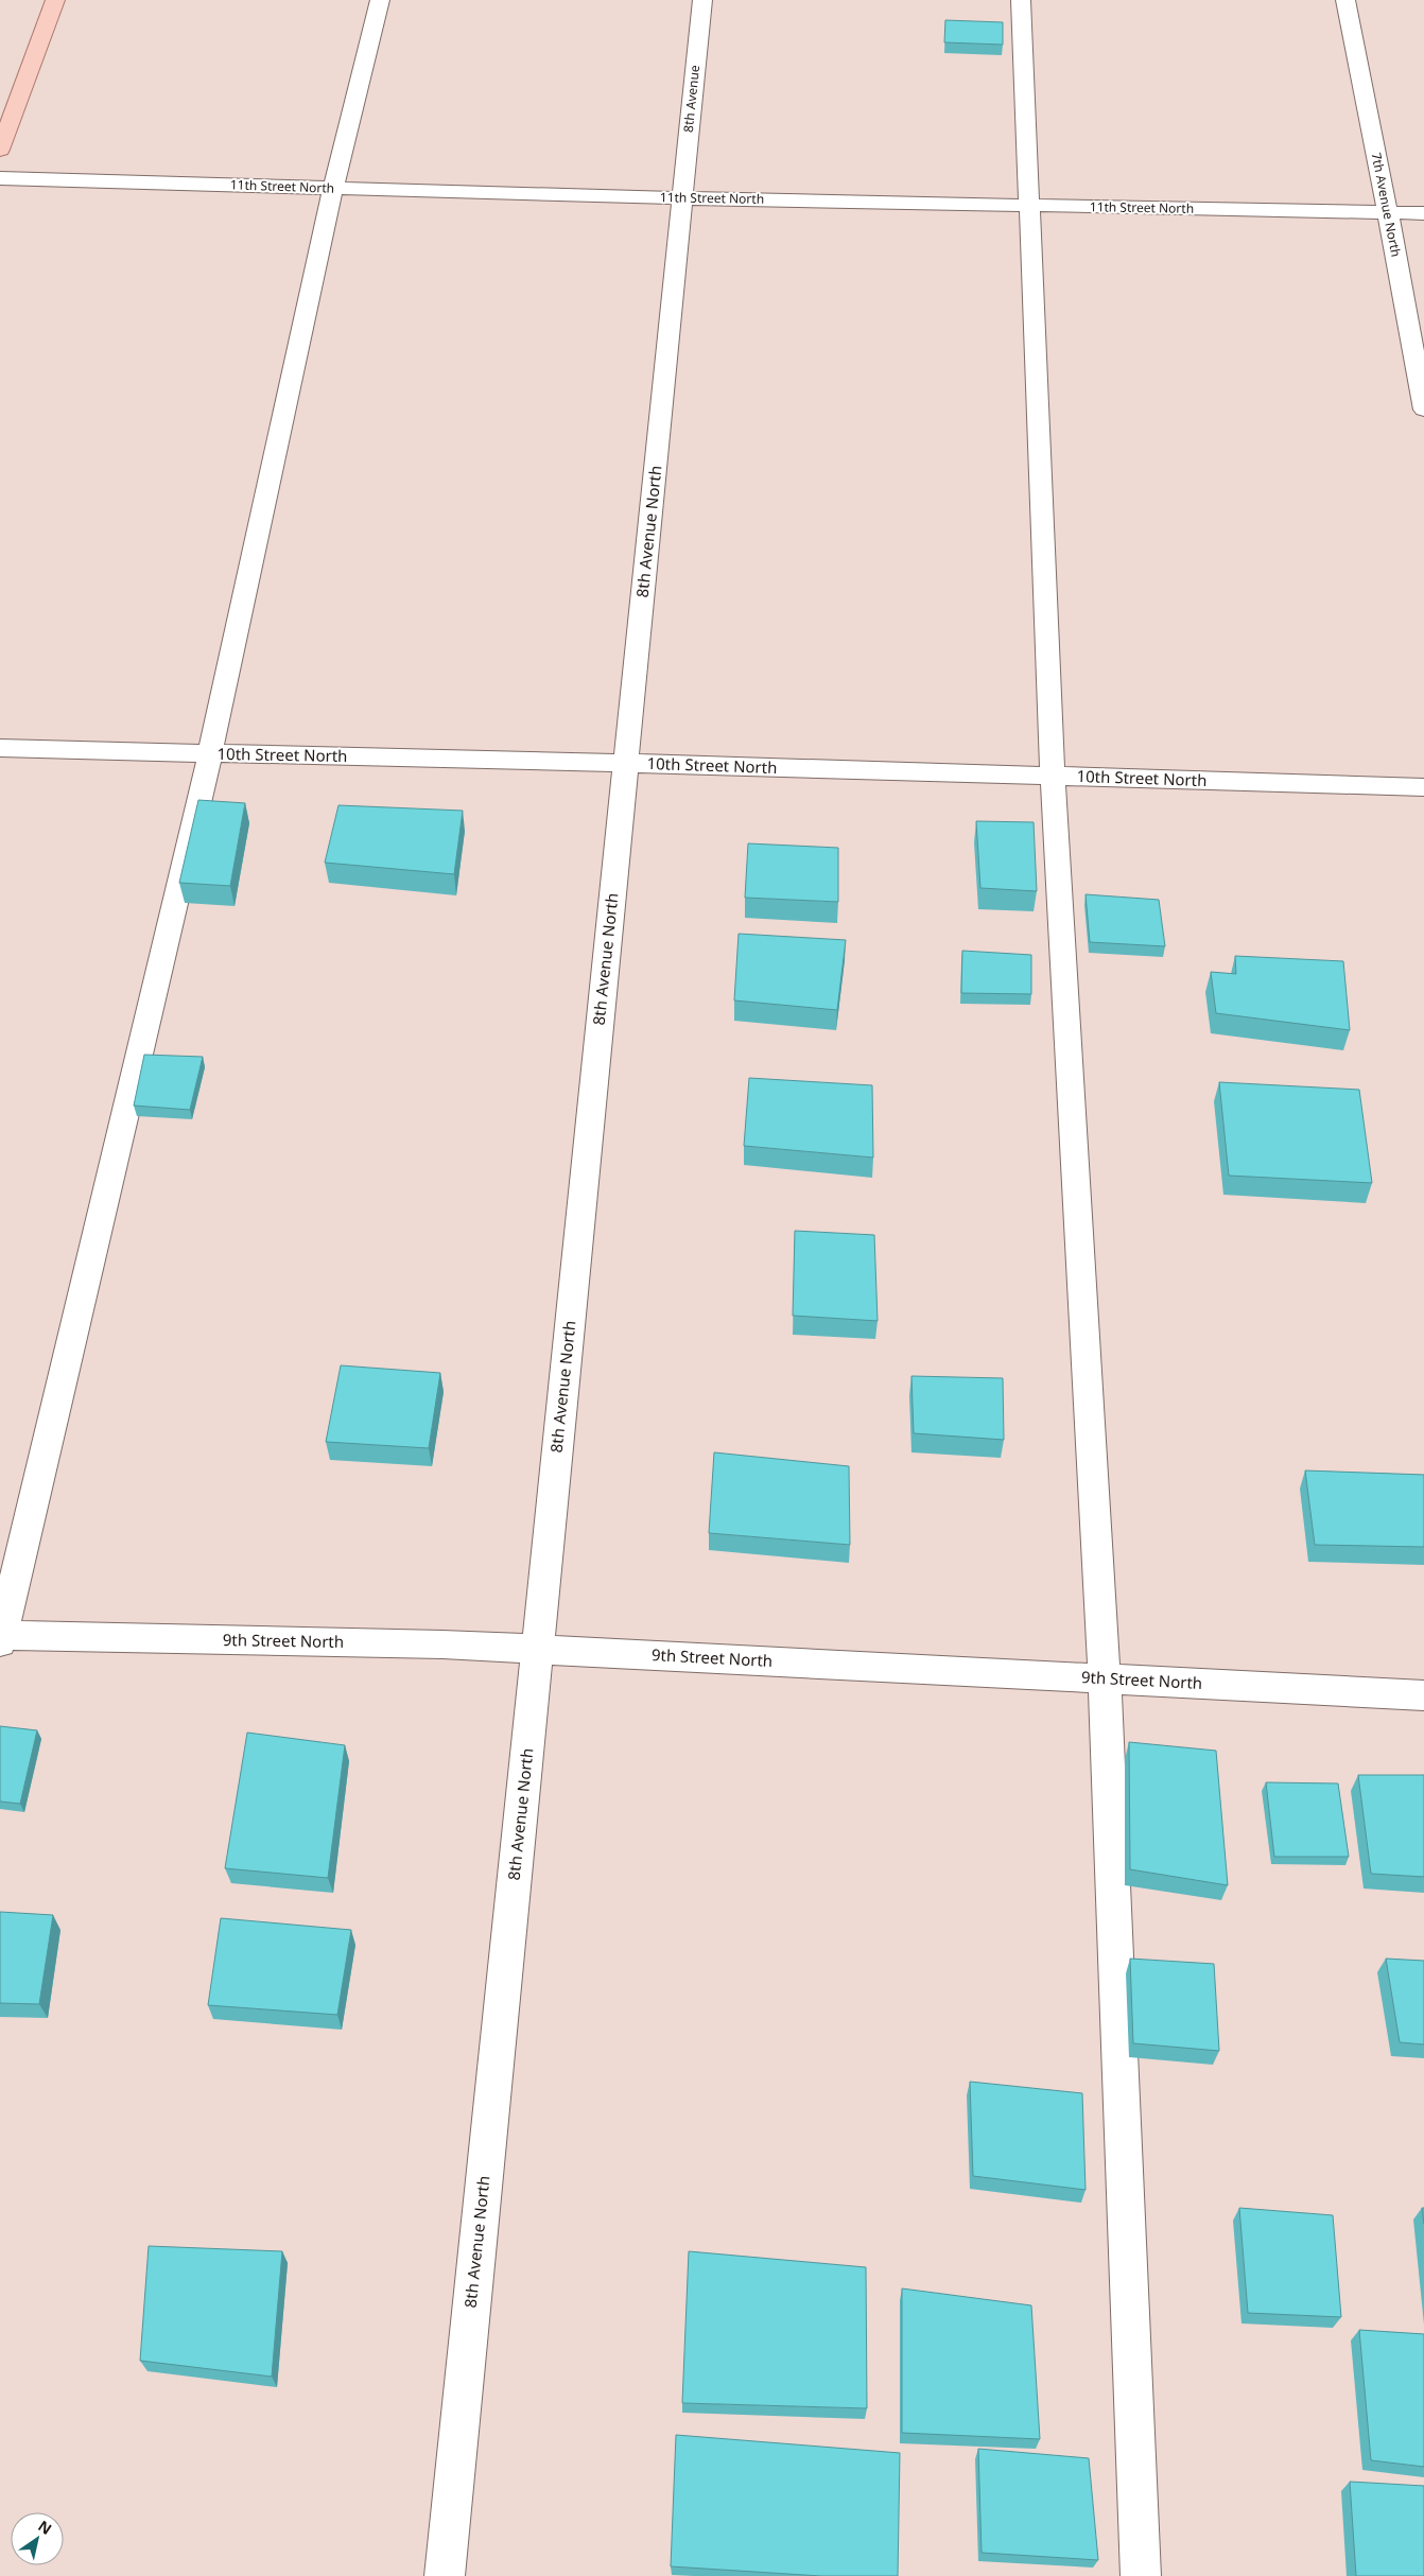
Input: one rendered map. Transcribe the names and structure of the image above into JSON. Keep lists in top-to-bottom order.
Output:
{
  "streets": {
    "street": [
      "8th Avenue",
      "11th Street North",
      "7th Avenue North",
      "8th Avenue North",
      "10th Street North",
      "9th Street North"
    ]
  },
  "crossings": [
    ["8th Avenue", "11th Street North"],
    ["8th Avenue", "8th Avenue North"],
    ["11th Street North", "7th Avenue North"],
    ["11th Street North", "8th Avenue North"],
    ["8th Avenue North", "10th Street North"],
    ["8th Avenue North", "9th Street North"]
  ],
  "north": "top right"
}
